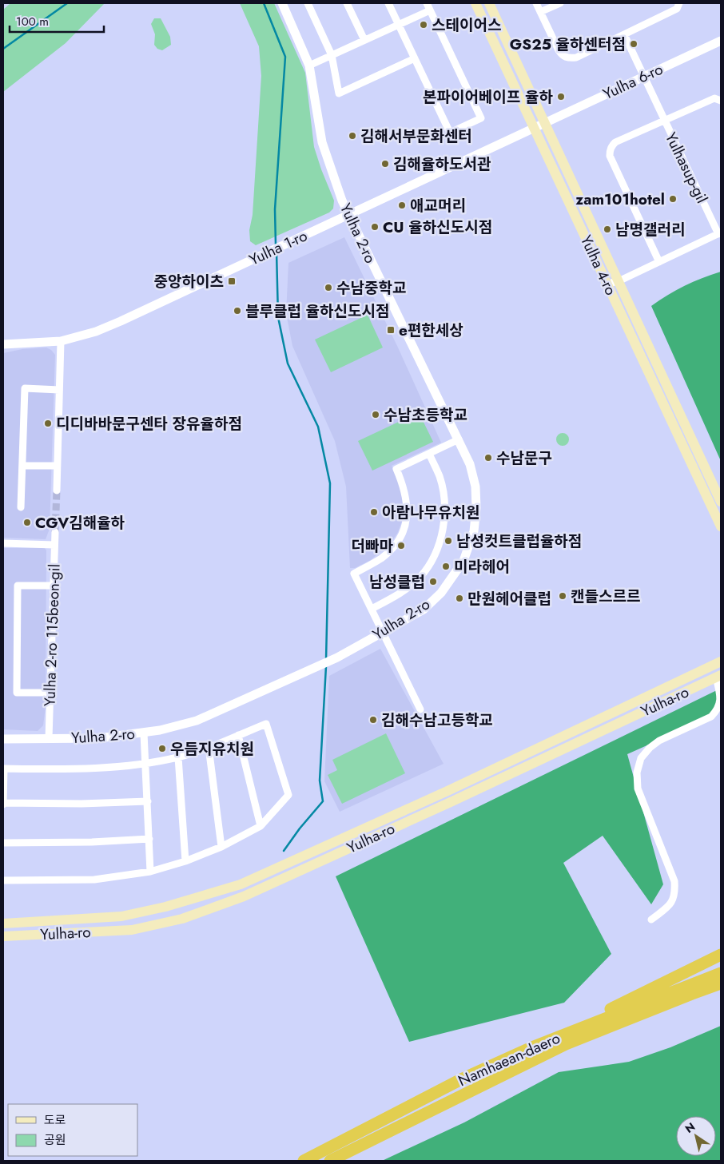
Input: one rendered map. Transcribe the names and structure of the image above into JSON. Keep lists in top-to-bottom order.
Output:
{
  "streets": {
    "highway": ["Namhaean-daero"],
    "main road": ["Yulha 4-ro", "Yulha-ro"],
    "street": [
      "Yulha 6-ro",
      "Yulhasup-gil",
      "Yulha 2-ro",
      "Yulha 1-ro",
      "Yulha 2-ro 115beon-gil"
    ]
  },
  "crossings": [
    ["Yulha 6-ro", "Yulhasup-gil"],
    ["Yulha 6-ro", "Yulha 1-ro"],
    ["Yulha 6-ro", "Yulha 4-ro"],
    ["Yulhasup-gil", "Yulha 4-ro"],
    ["Yulha 2-ro", "Yulha 1-ro"],
    ["Yulha 2-ro", "Yulha 2-ro 115beon-gil"],
    ["Yulha 1-ro", "Yulha 4-ro"]
  ],
  "places": {
    "other": [
      "스테이어스",
      "GS25 율하센터점",
      "본파이어베이프 율하",
      "김해서부문화센터",
      "김해율하도서관",
      "zam101hotel",
      "애교머리",
      "CU 율하신도시점",
      "남명갤러리",
      "수남중학교",
      "블루클럽 율하신도시점",
      "수남초등학교",
      "디디바바문구센타 장유율하점",
      "수남문구",
      "아람나무유치원",
      "CGV김해율하",
      "남성컷트클럽율하점",
      "더빠마",
      "미라헤어",
      "남성클럽",
      "캔들스르르",
      "만원헤어클럽",
      "김해수남고등학교",
      "우듬지유치원"
    ],
    "transit": ["중앙하이츠", "e편한세상"]
  },
  "legend": ["도로", "공원"],
  "scale_bar": "100 m",
  "north": "top left"
}
